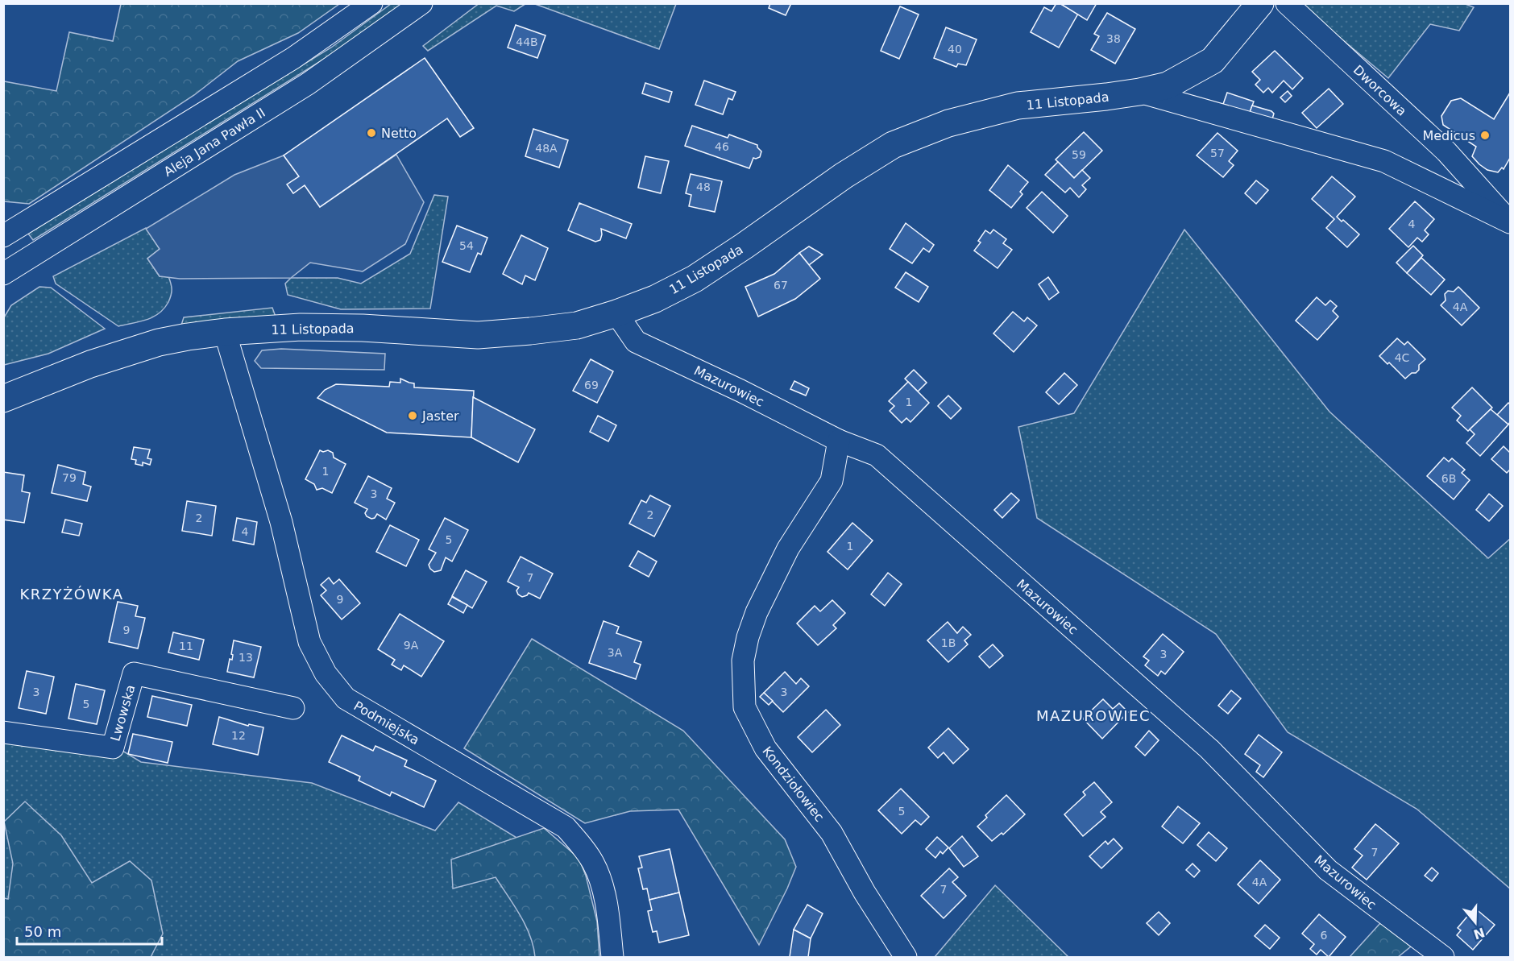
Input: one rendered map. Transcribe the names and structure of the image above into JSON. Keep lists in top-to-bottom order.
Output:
{
  "streets": {
    "main road": ["11 Listopada"],
    "street": [
      "Dworcowa",
      "Aleja Jana Pawła II",
      "Mazurowiec",
      "Lwowska",
      "Podmiejska",
      "Kondziołowiec"
    ]
  },
  "crossings": [
    ["11 Listopada", "Mazurowiec"],
    ["11 Listopada", "Podmiejska"],
    ["Mazurowiec", "Kondziołowiec"]
  ],
  "districts": ["KRZYŻÓWKA", "MAZUROWIEC"],
  "places": ["Netto", "Medicus", "Jaster"],
  "house_numbers": [
    "38",
    "44B",
    "40",
    "46",
    "48A",
    "57",
    "59",
    "48",
    "4",
    "54",
    "67",
    "4A",
    "4C",
    "69",
    "1",
    "1",
    "79",
    "6B",
    "3",
    "2",
    "2",
    "4",
    "5",
    "1",
    "7",
    "9",
    "9",
    "1B",
    "9A",
    "11",
    "3A",
    "3",
    "13",
    "3",
    "3",
    "5",
    "12",
    "5",
    "7",
    "4A",
    "7",
    "6"
  ],
  "scale_bar": "50 m",
  "north": "bottom"
}
